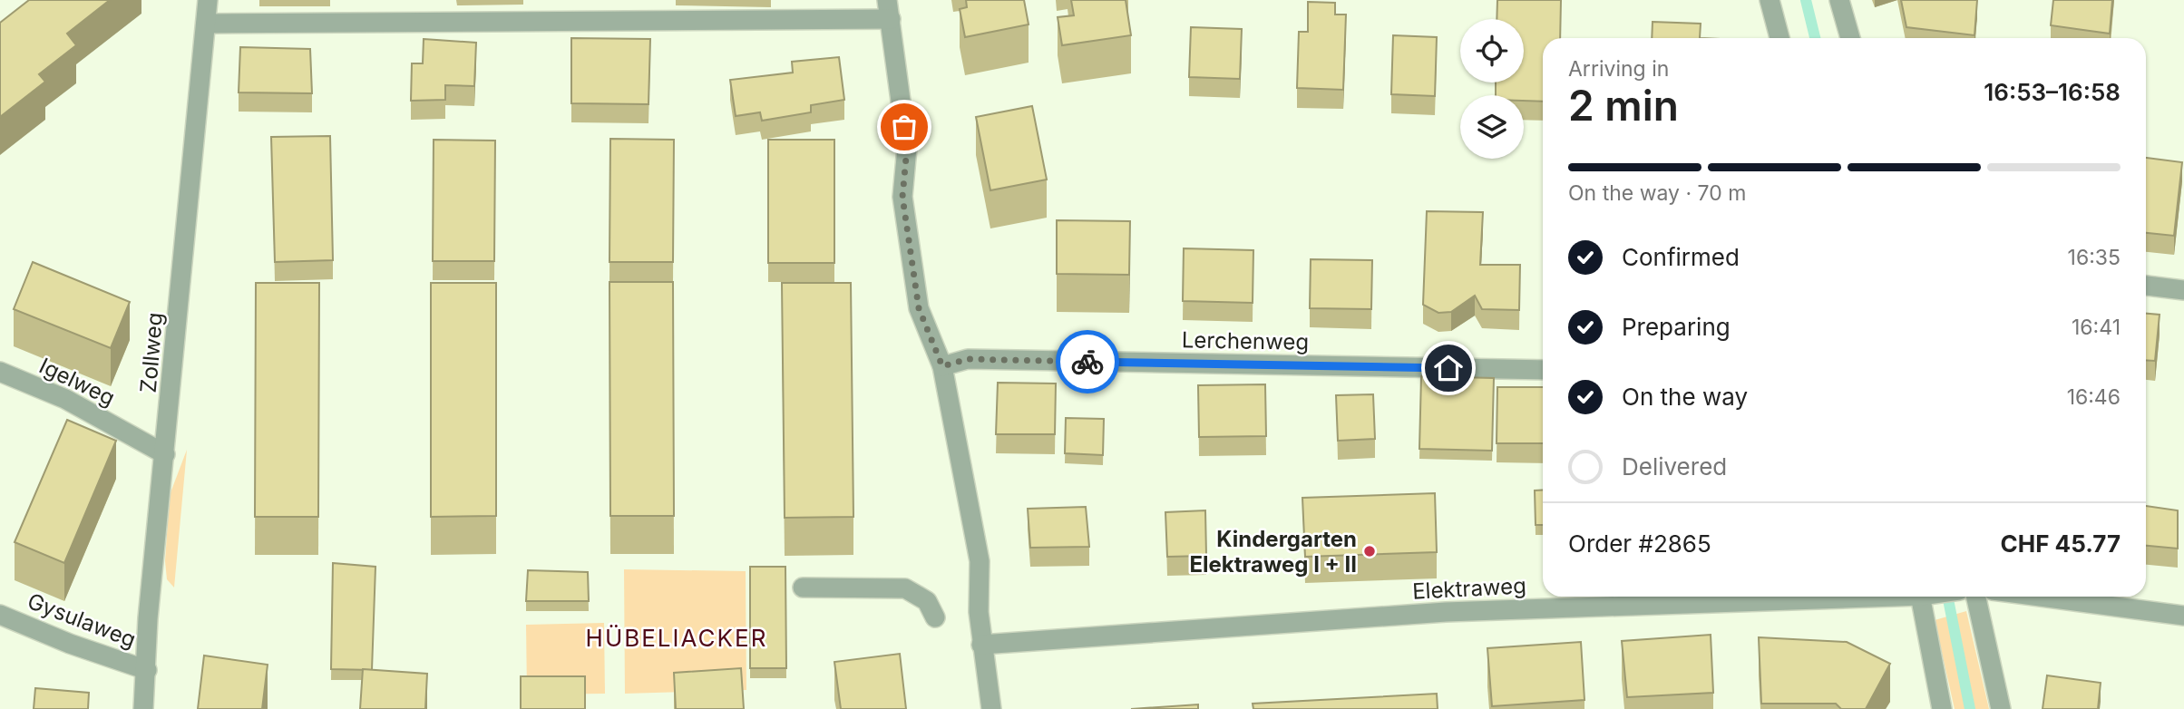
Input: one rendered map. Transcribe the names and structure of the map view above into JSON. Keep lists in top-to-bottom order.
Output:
{
  "streets": {
    "street": [
      "Lerchenweg",
      "Zollweg",
      "Igelweg",
      "Elektraweg",
      "Gysulaweg"
    ]
  },
  "crossings": [
    ["Zollweg", "Igelweg"],
    ["Zollweg", "Gysulaweg"]
  ],
  "districts": ["HÜBELIACKER"],
  "places": ["Kindergarten Elektraweg I + II"],
  "page": {
    "heading": ["2 min", "Arriving in", "16:53–16:58"],
    "panel": ["Order #2865", "CHF 45.77"],
    "bar": "On the way · 70 m",
    "list": [
      ["Confirmed", "16:35"],
      ["Preparing", "16:41"],
      ["On the way", "16:46"],
      "Delivered"
    ]
  }
}
